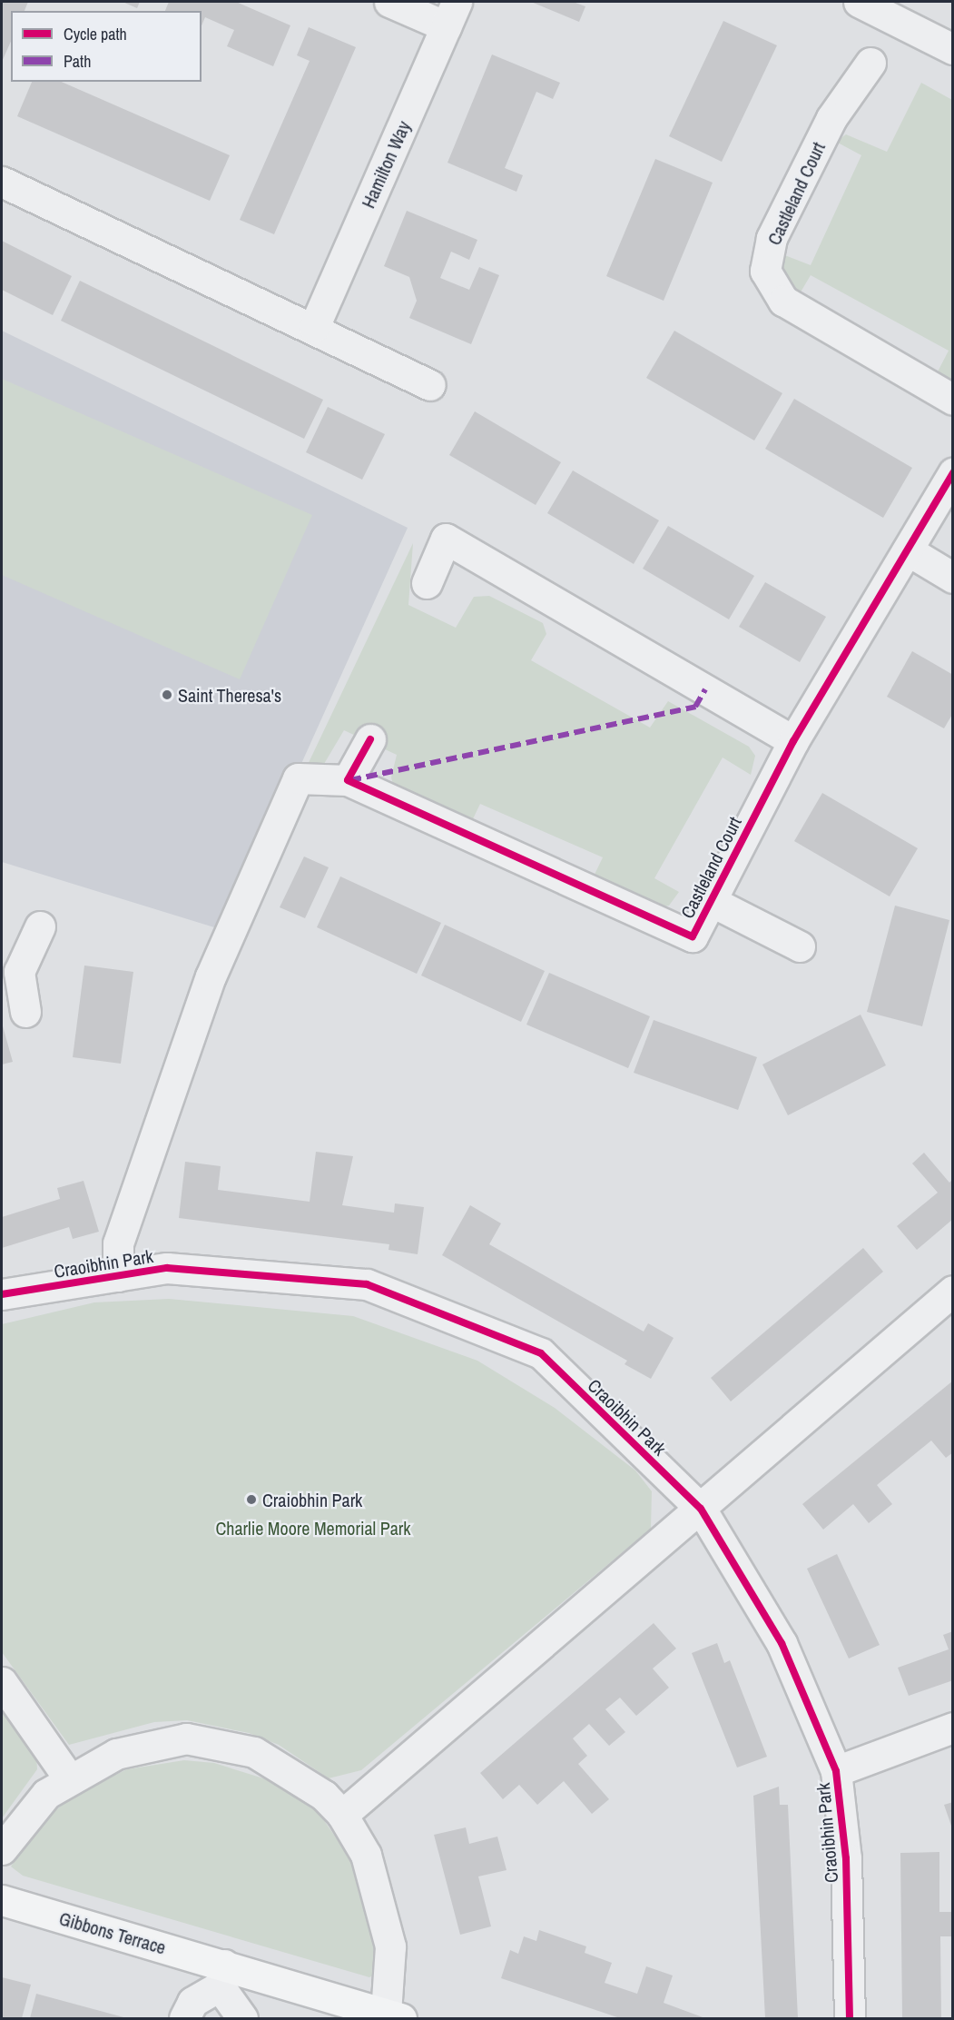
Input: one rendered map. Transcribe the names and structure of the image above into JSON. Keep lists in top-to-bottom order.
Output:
{
  "streets": {
    "main road": ["Gibbons Terrace"],
    "street": ["Hamilton Way", "Castleland Court", "Craoibhin Park"]
  },
  "parks": ["Charlie Moore Memorial Park"],
  "places": ["Saint Theresa's", "Craiobhin Park"],
  "legend": ["Cycle path", "Path"]
}
